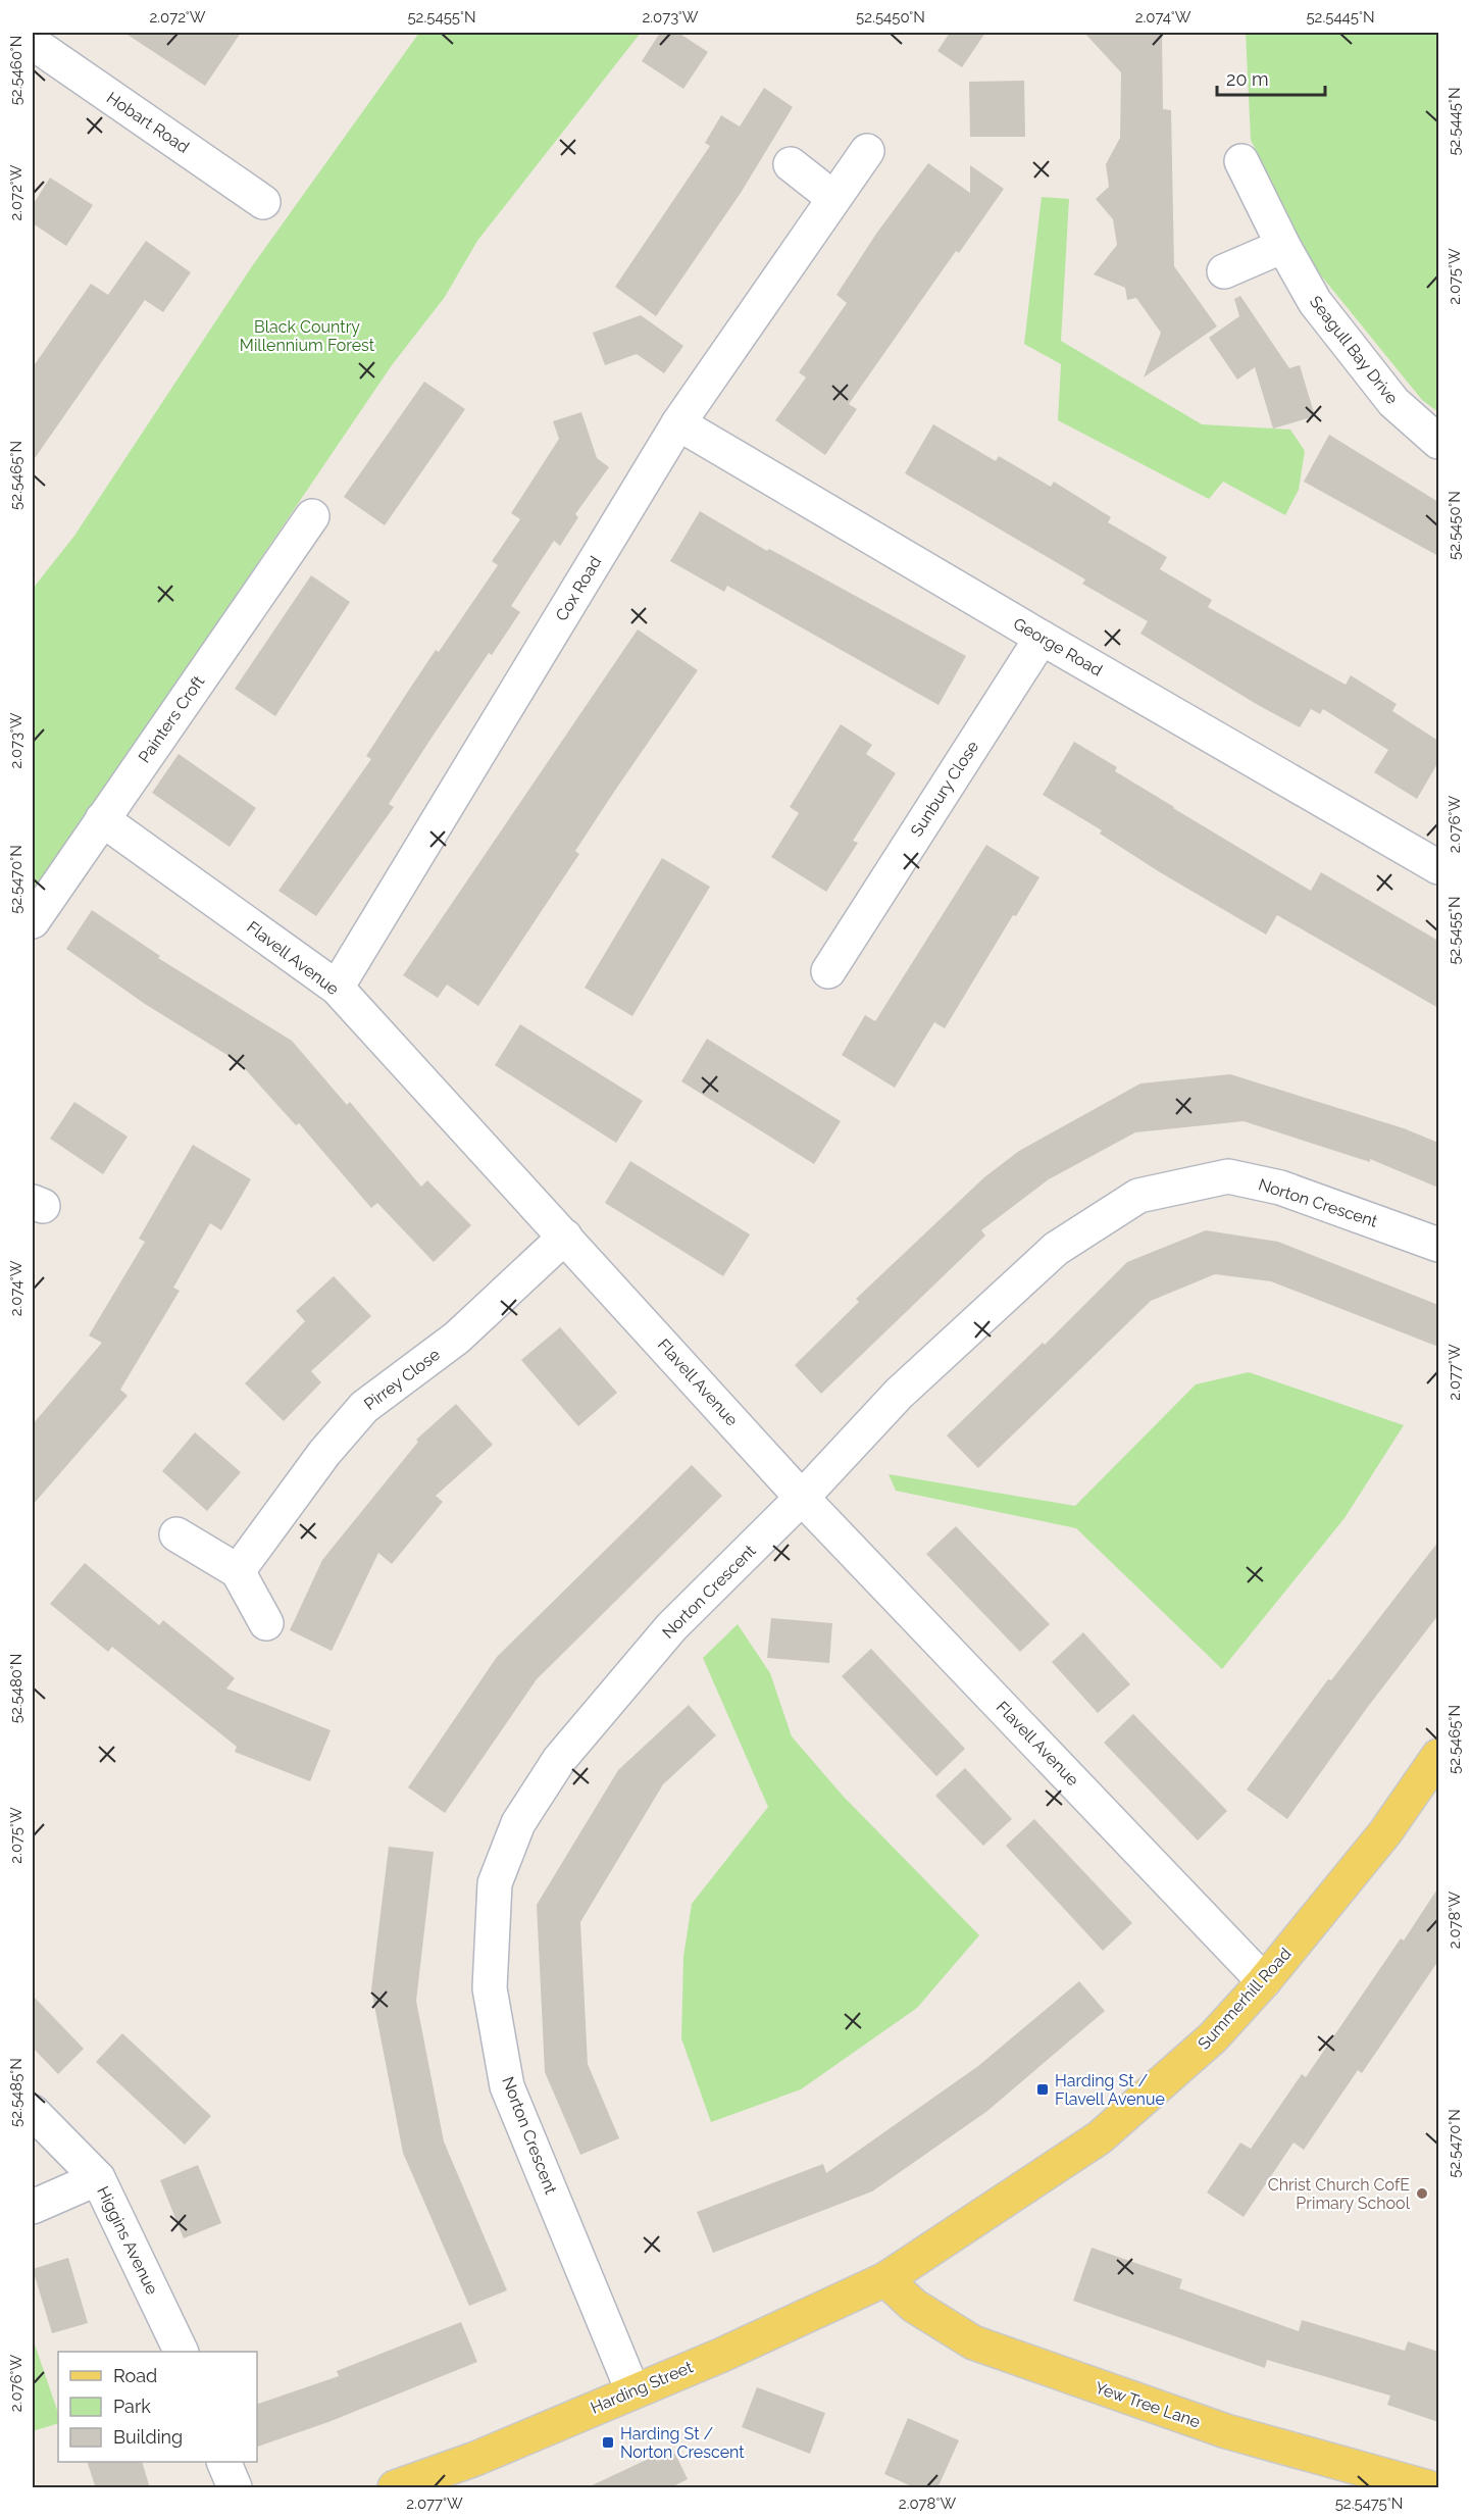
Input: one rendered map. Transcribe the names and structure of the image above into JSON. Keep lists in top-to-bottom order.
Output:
{
  "streets": {
    "main road": ["Summerhill Road", "Harding Street", "Yew Tree Lane"],
    "street": [
      "Hobart Road",
      "Seagull Bay Drive",
      "Cox Road",
      "George Road",
      "Painters Croft",
      "Sunbury Close",
      "Flavell Avenue",
      "Norton Crescent",
      "Pirrey Close",
      "Higgins Avenue"
    ]
  },
  "crossings": [
    ["Cox Road", "George Road"],
    ["Cox Road", "Flavell Avenue"],
    ["George Road", "Sunbury Close"],
    ["Painters Croft", "Flavell Avenue"],
    ["Flavell Avenue", "Norton Crescent"],
    ["Flavell Avenue", "Pirrey Close"],
    ["Flavell Avenue", "Summerhill Road"],
    ["Norton Crescent", "Harding Street"],
    ["Summerhill Road", "Harding Street"],
    ["Summerhill Road", "Yew Tree Lane"],
    ["Harding Street", "Yew Tree Lane"]
  ],
  "parks": ["Black Country Millennium Forest"],
  "places": {
    "transit": ["Harding St / Flavell Avenue", "Harding St / Norton Crescent"],
    "other": ["Christ Church CofE Primary School"]
  },
  "legend": ["Road", "Park", "Building"],
  "scale_bar": "20 m",
  "coordinates": [
    "2.072°W",
    "52.5455°N",
    "2.073°W",
    "52.5450°N",
    "2.074°W",
    "52.5445°N",
    "52.5460°N",
    "2.075°W",
    "52.5465°N",
    "2.076°W",
    "52.5470°N",
    "2.077°W",
    "52.5480°N",
    "2.078°W",
    "52.5485°N",
    "52.5475°N"
  ]
}
